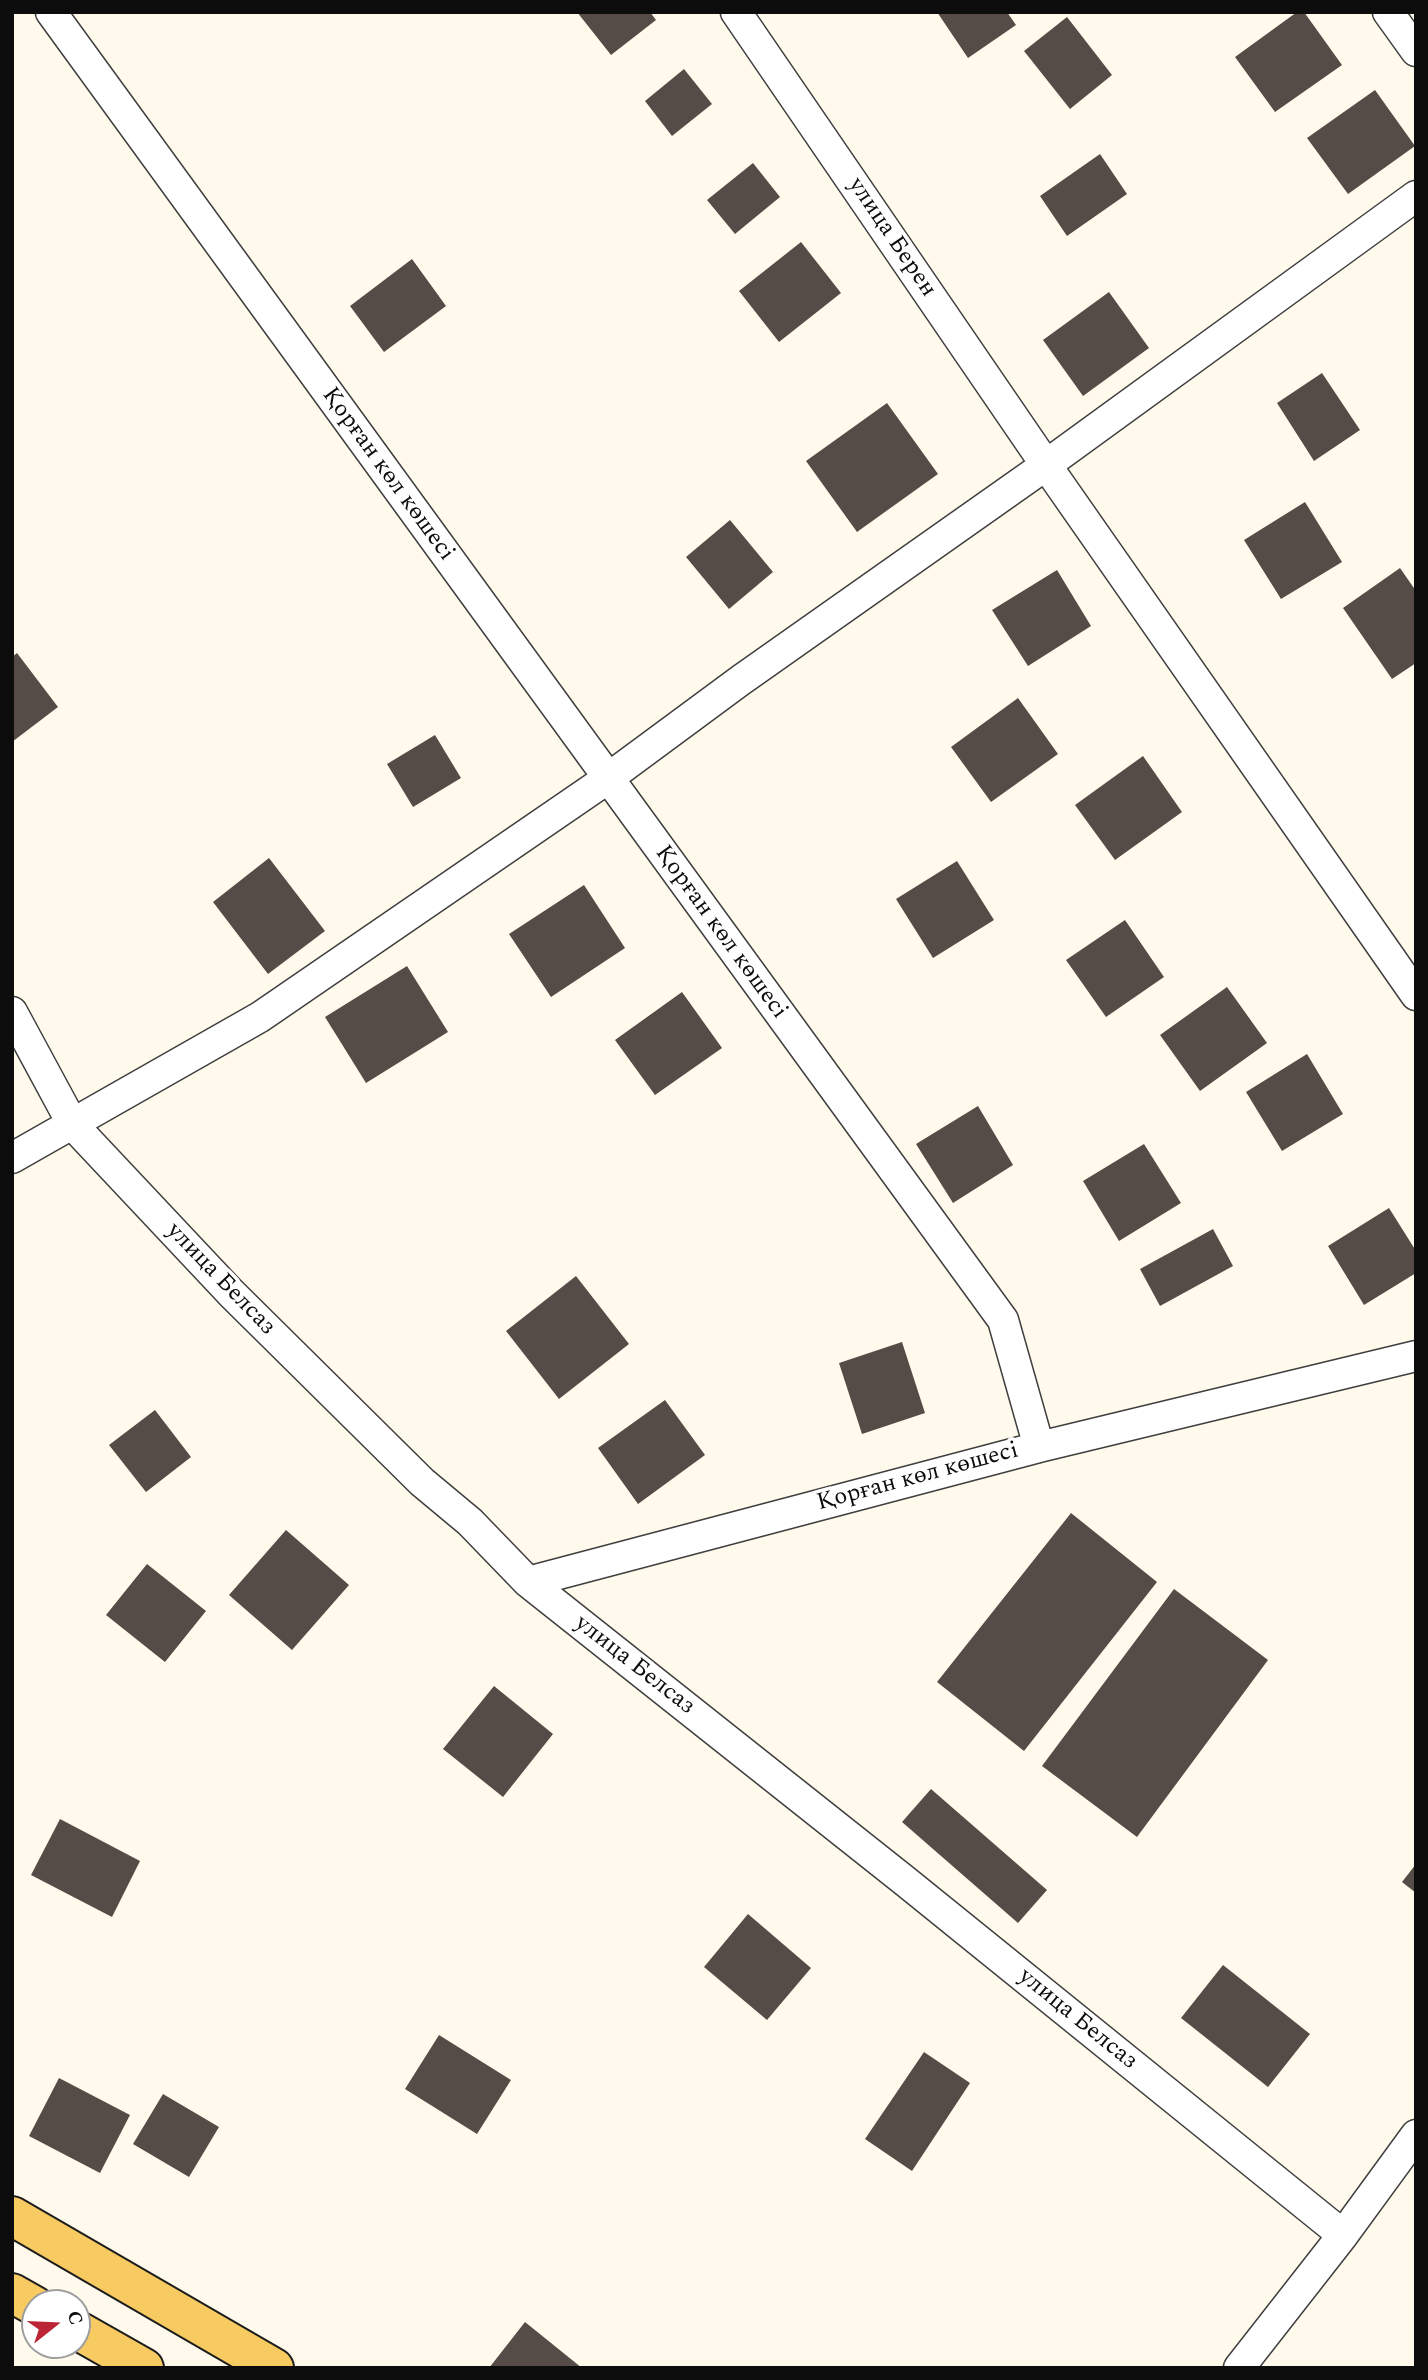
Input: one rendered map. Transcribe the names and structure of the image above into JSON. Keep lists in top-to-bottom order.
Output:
{
  "streets": {
    "street": ["улица Берен", "Қорған көл көшесі", "улица Белсаз"]
  },
  "crossings": [
    ["Қорған көл көшесі", "улица Белсаз"]
  ],
  "north": "right"
}
